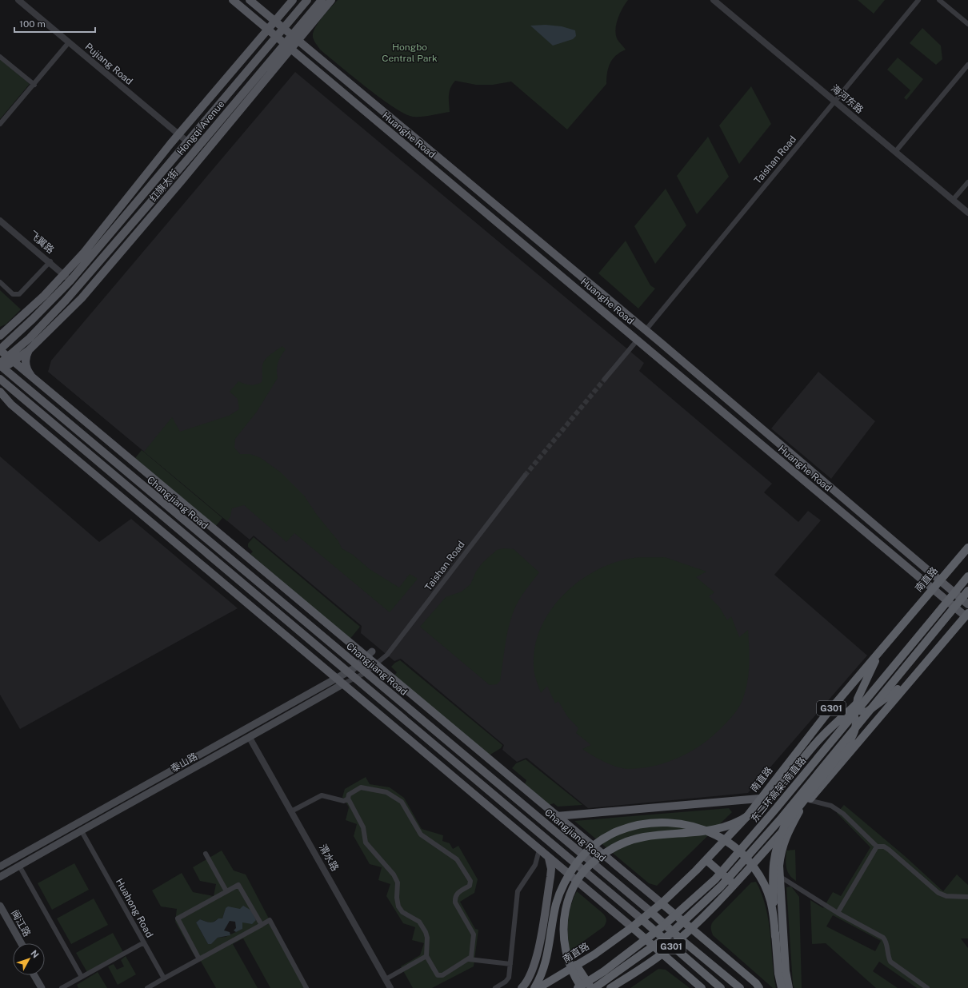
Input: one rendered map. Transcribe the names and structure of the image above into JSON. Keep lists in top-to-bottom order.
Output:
{
  "streets": {
    "highway": [
      "Changjiang Road",
      "南直路",
      "G301",
      "东二环高架-南直路"
    ],
    "main road": [
      "Hongqi Avenue",
      "Huanghe Road",
      "红旗大街",
      "泰山路",
      "闽江路"
    ],
    "street": [
      "Pujiang Road",
      "海河东路",
      "Taishan Road",
      "飞翼路",
      "渭水路",
      "Huahong Road"
    ]
  },
  "crossings": [
    ["Pujiang Road", "Hongqi Avenue"],
    ["海河东路", "Taishan Road"],
    ["Hongqi Avenue", "Huanghe Road"],
    ["Hongqi Avenue", "红旗大街"],
    ["Hongqi Avenue", "飞翼路"],
    ["Huanghe Road", "Taishan Road"],
    ["Huanghe Road", "红旗大街"],
    ["Huanghe Road", "南直路"],
    ["Huanghe Road", "G301"],
    ["Taishan Road", "泰山路"],
    ["红旗大街", "Changjiang Road"],
    ["Changjiang Road", "南直路"],
    ["Changjiang Road", "G301"],
    ["Changjiang Road", "泰山路"],
    ["泰山路", "渭水路"],
    ["泰山路", "Huahong Road"]
  ],
  "parks": ["Hongbo Central Park"],
  "scale_bar": "100 m",
  "north": "top right"
}
